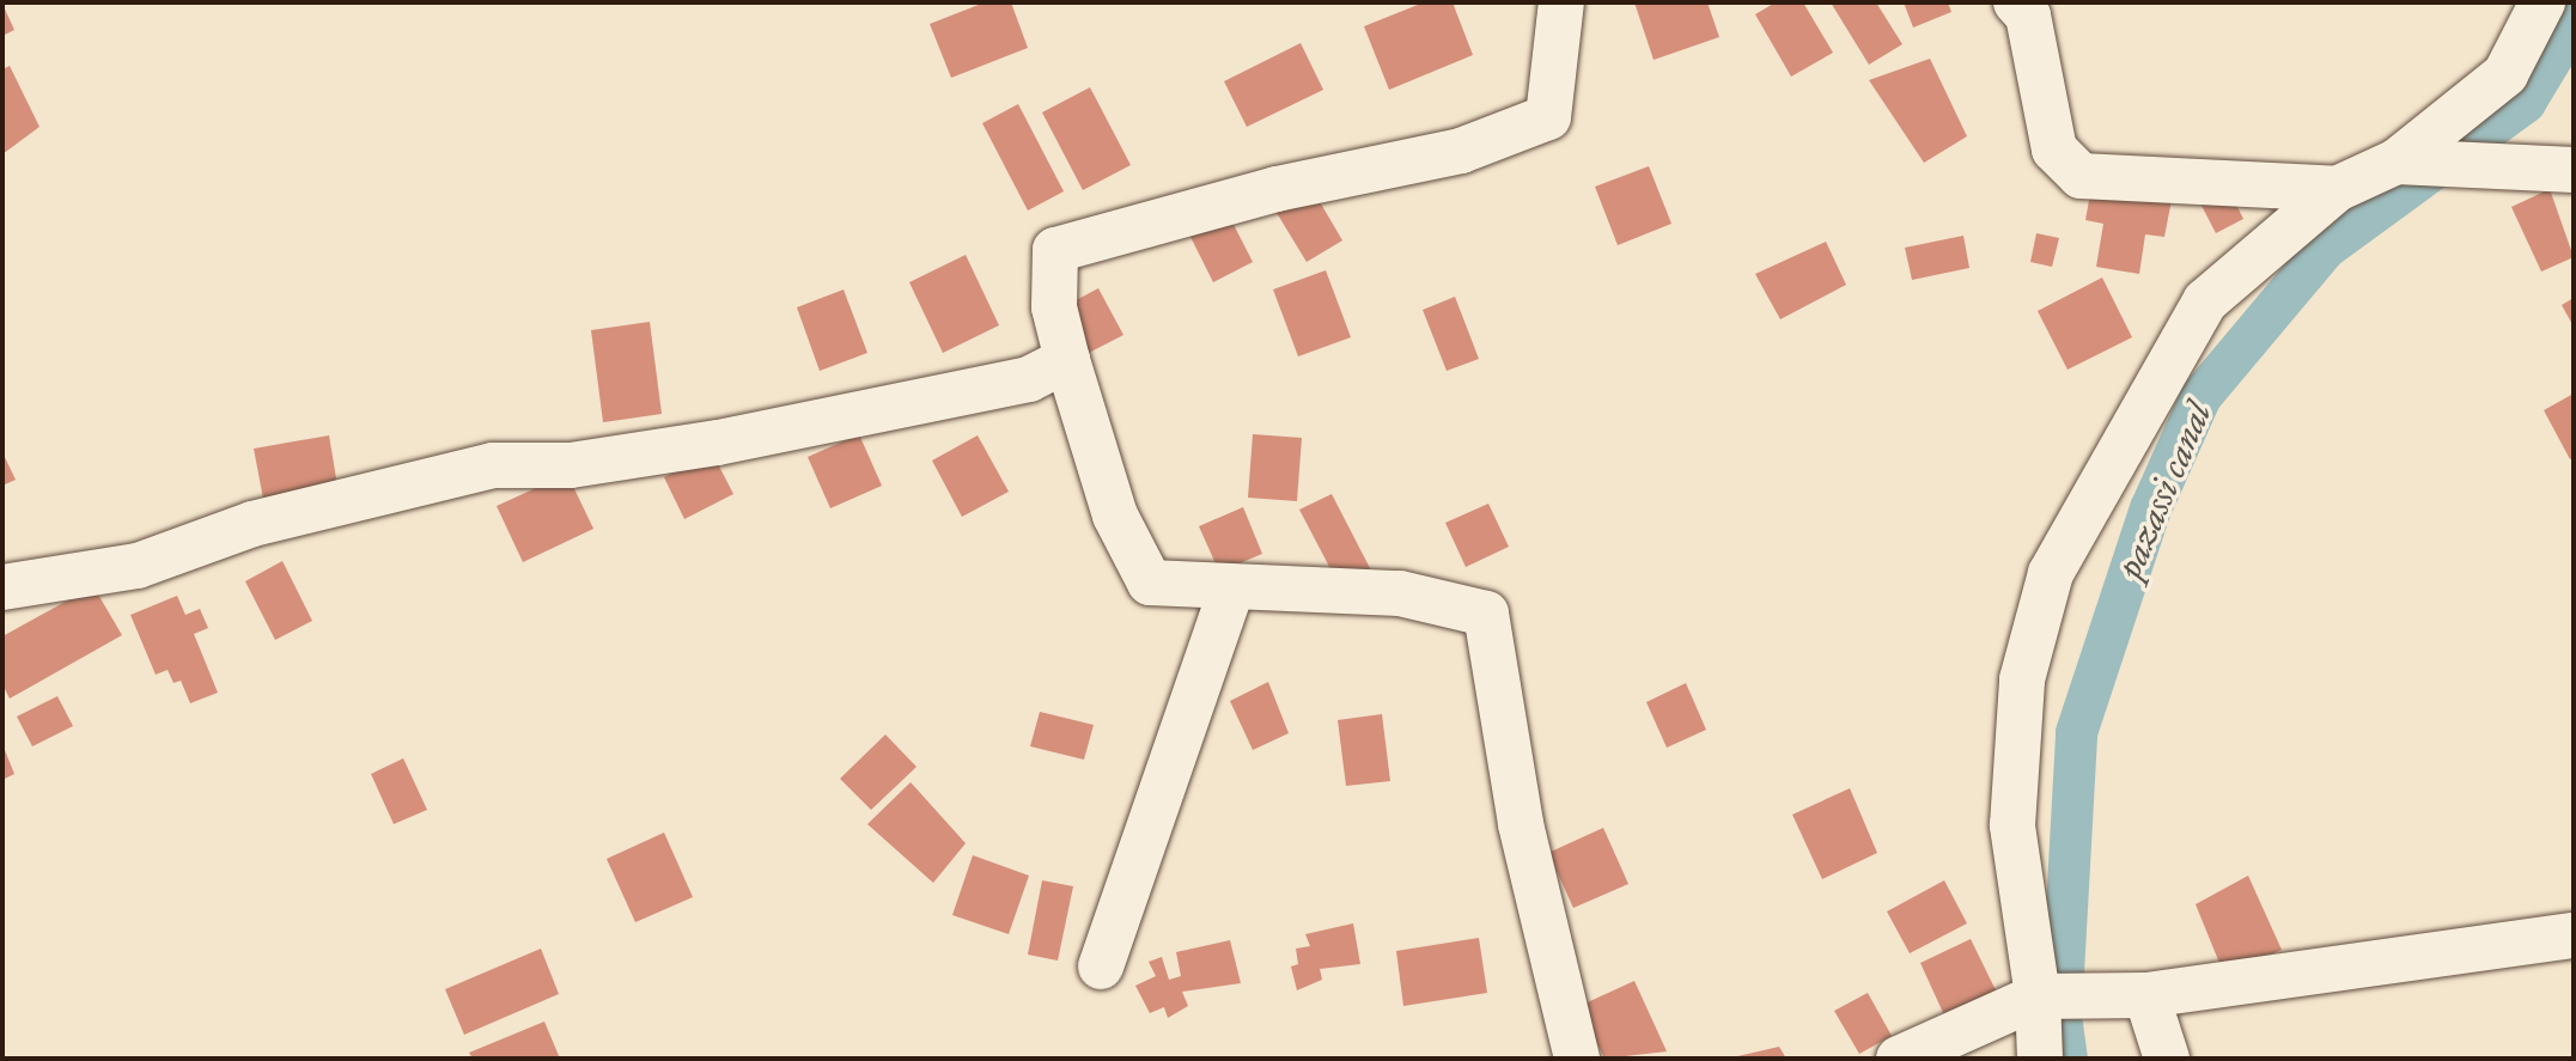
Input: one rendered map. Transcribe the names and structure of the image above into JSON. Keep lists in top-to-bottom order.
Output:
{
  "water": ["pazassi canal"]
}
